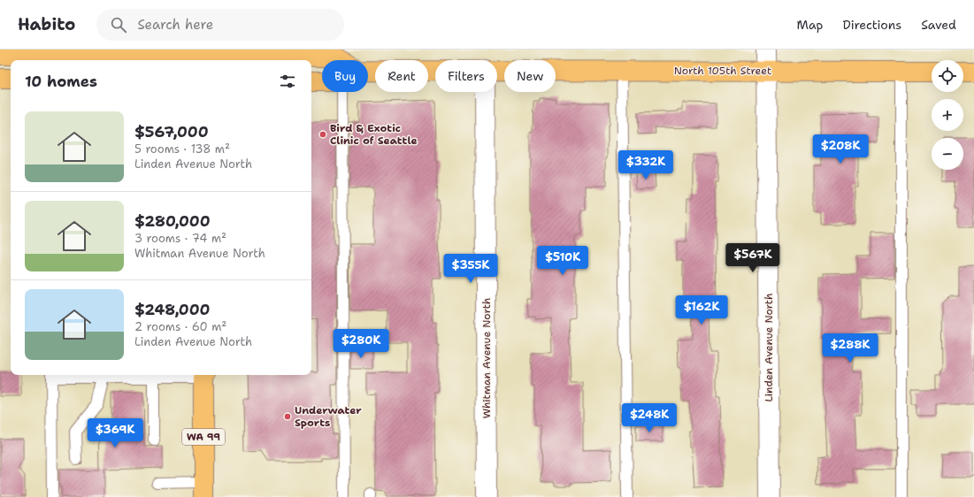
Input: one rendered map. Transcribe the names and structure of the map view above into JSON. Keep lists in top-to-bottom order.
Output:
{
  "streets": {
    "main road": ["North 105th Street", "WA 99"],
    "street": ["Linden Avenue North", "Whitman Avenue North"]
  },
  "crossings": [
    ["North 105th Street", "Linden Avenue North"]
  ],
  "places": ["Bird & Exotic Clinic of Seattle", "Underwater Sports"],
  "page": {
    "header": "Habito",
    "search": "Search here",
    "nav": ["Map", "Directions", "Saved"],
    "map_buttons": ["+", "−"],
    "chip": [
      "Buy",
      "Rent",
      "Filters",
      "New"
    ],
    "heading": "10 homes",
    "list": [
      {
        "name": "$567,000",
        "note": "5 rooms · 138 m² · Linden Avenue North"
      },
      {
        "name": "$280,000",
        "note": "3 rooms · 74 m² · Whitman Avenue North"
      },
      {
        "name": "$248,000",
        "note": "2 rooms · 60 m² · Linden Avenue North"
      }
    ],
    "price": [
      "$208K",
      "$332K",
      "$567K",
      "$510K",
      "$355K",
      "$162K",
      "$280K",
      "$288K",
      "$248K",
      "$369K"
    ]
  }
}
